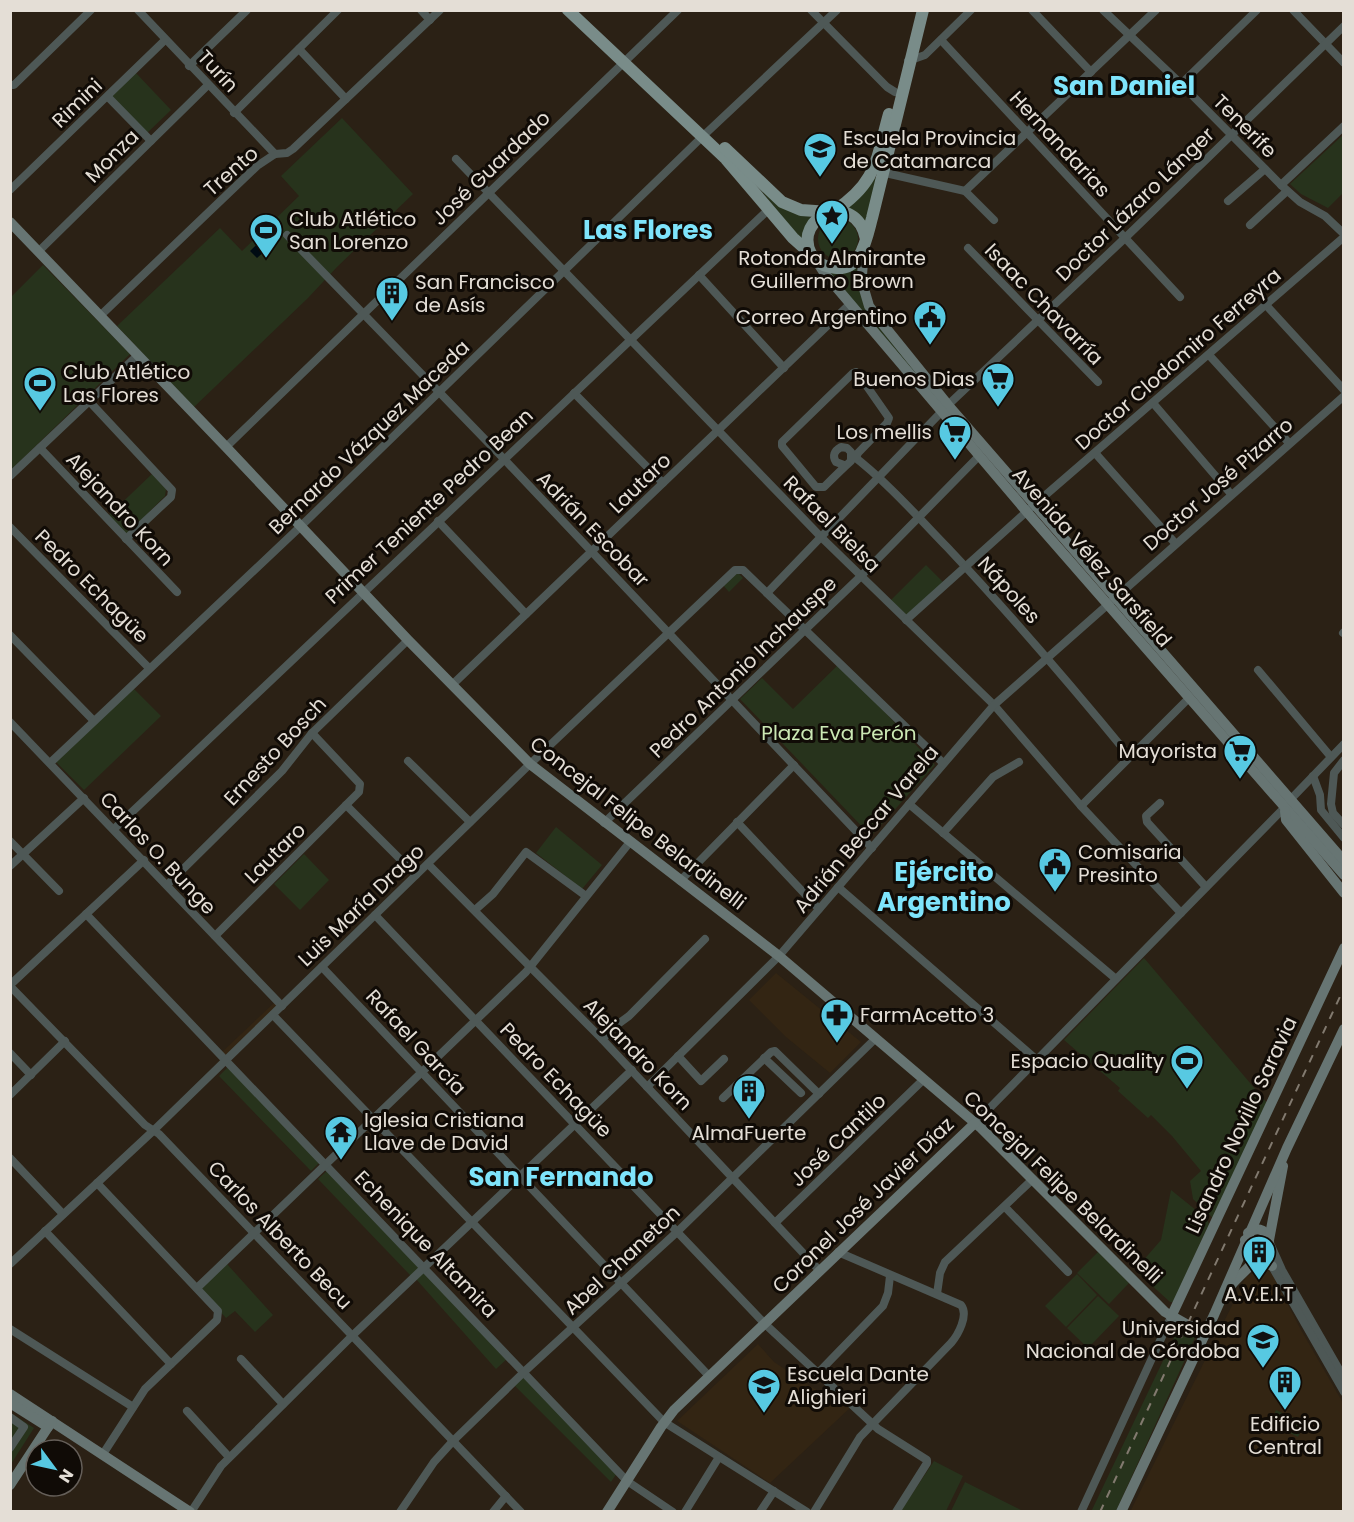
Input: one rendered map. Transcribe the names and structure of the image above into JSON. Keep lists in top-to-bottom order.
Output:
{
  "streets": {
    "main road": [
      "Avenida Vélez Sarsfield",
      "Concejal Felipe Belardinelli",
      "Lisandro Novillo Saravia",
      "Coronel José Javier Díaz"
    ],
    "street": [
      "Turín",
      "Rimini",
      "Tenerife",
      "Hernandarias",
      "Monza",
      "José Guardado",
      "Trento",
      "Doctor Lázaro Lánger",
      "Isaac Chavarría",
      "Doctor Clodomiro Ferreyra",
      "Bernardo Vázquez Maceda",
      "Lautaro",
      "Doctor José Pizarro",
      "Primer Teniente Pedro Bean",
      "Alejandro Korn",
      "Rafael Bielsa",
      "Adrián Escobar",
      "Pedro Echagüe",
      "Nápoles",
      "Pedro Antonio Inchauspe",
      "Ernesto Bosch",
      "Adrián Beccar Varela",
      "Carlos O. Bunge",
      "Luis María Drago",
      "Rafael García",
      "José Cantilo",
      "Carlos Alberto Becu",
      "Echenique Altamira",
      "Abel Chaneton"
    ]
  },
  "crossings": [
    ["Turín", "Rimini"],
    ["Turín", "Monza"],
    ["Turín", "Trento"],
    ["Tenerife", "Doctor Lázaro Lánger"],
    ["Tenerife", "Doctor Clodomiro Ferreyra"],
    ["Hernandarias", "Doctor Lázaro Lánger"],
    ["Monza", "Concejal Felipe Belardinelli"],
    ["José Guardado", "Rafael Bielsa"],
    ["José Guardado", "Adrián Escobar"],
    ["José Guardado", "Avenida Vélez Sarsfield"],
    ["José Guardado", "Concejal Felipe Belardinelli"],
    ["Trento", "Concejal Felipe Belardinelli"],
    ["Doctor Lázaro Lánger", "Isaac Chavarría"],
    ["Doctor Lázaro Lánger", "Avenida Vélez Sarsfield"],
    ["Doctor Clodomiro Ferreyra", "Rafael Bielsa"],
    ["Doctor Clodomiro Ferreyra", "Avenida Vélez Sarsfield"],
    ["Doctor Clodomiro Ferreyra", "Nápoles"],
    ["Bernardo Vázquez Maceda", "Rafael Bielsa"],
    ["Bernardo Vázquez Maceda", "Adrián Escobar"],
    ["Bernardo Vázquez Maceda", "Avenida Vélez Sarsfield"],
    ["Bernardo Vázquez Maceda", "Pedro Echagüe"],
    ["Bernardo Vázquez Maceda", "Concejal Felipe Belardinelli"],
    ["Bernardo Vázquez Maceda", "Carlos O. Bunge"],
    ["Lautaro", "Rafael Bielsa"],
    ["Lautaro", "Adrián Escobar"],
    ["Lautaro", "Avenida Vélez Sarsfield"],
    ["Lautaro", "Ernesto Bosch"],
    ["Lautaro", "Concejal Felipe Belardinelli"],
    ["Lautaro", "Carlos O. Bunge"],
    ["Doctor José Pizarro", "Avenida Vélez Sarsfield"],
    ["Doctor José Pizarro", "Adrián Beccar Varela"],
    ["Primer Teniente Pedro Bean", "Rafael Bielsa"],
    ["Primer Teniente Pedro Bean", "Adrián Escobar"],
    ["Primer Teniente Pedro Bean", "Avenida Vélez Sarsfield"],
    ["Primer Teniente Pedro Bean", "Concejal Felipe Belardinelli"],
    ["Primer Teniente Pedro Bean", "Carlos O. Bunge"],
    ["Alejandro Korn", "Adrián Beccar Varela"],
    ["Alejandro Korn", "Luis María Drago"],
    ["Alejandro Korn", "José Cantilo"],
    ["Alejandro Korn", "Coronel José Javier Díaz"],
    ["Alejandro Korn", "Abel Chaneton"],
    ["Rafael Bielsa", "Pedro Antonio Inchauspe"],
    ["Rafael Bielsa", "Adrián Beccar Varela"],
    ["Rafael Bielsa", "Coronel José Javier Díaz"],
    ["Adrián Escobar", "Pedro Antonio Inchauspe"],
    ["Adrián Escobar", "Adrián Beccar Varela"],
    ["Adrián Escobar", "Luis María Drago"],
    ["Avenida Vélez Sarsfield", "Pedro Antonio Inchauspe"],
    ["Avenida Vélez Sarsfield", "Adrián Beccar Varela"],
    ["Avenida Vélez Sarsfield", "Coronel José Javier Díaz"],
    ["Pedro Echagüe", "Luis María Drago"],
    ["Pedro Echagüe", "Coronel José Javier Díaz"],
    ["Pedro Echagüe", "Abel Chaneton"],
    ["Nápoles", "Pedro Antonio Inchauspe"],
    ["Nápoles", "Adrián Beccar Varela"],
    ["Pedro Antonio Inchauspe", "Concejal Felipe Belardinelli"],
    ["Ernesto Bosch", "Concejal Felipe Belardinelli"],
    ["Ernesto Bosch", "Carlos O. Bunge"],
    ["Concejal Felipe Belardinelli", "Adrián Beccar Varela"],
    ["Concejal Felipe Belardinelli", "Luis María Drago"],
    ["Concejal Felipe Belardinelli", "Lisandro Novillo Saravia"],
    ["Concejal Felipe Belardinelli", "José Cantilo"],
    ["Concejal Felipe Belardinelli", "Coronel José Javier Díaz"],
    ["Concejal Felipe Belardinelli", "Abel Chaneton"],
    ["Carlos O. Bunge", "Luis María Drago"],
    ["Luis María Drago", "Rafael García"],
    ["Luis María Drago", "Carlos Alberto Becu"],
    ["Luis María Drago", "Echenique Altamira"],
    ["Rafael García", "Coronel José Javier Díaz"],
    ["Rafael García", "Abel Chaneton"],
    ["Coronel José Javier Díaz", "Echenique Altamira"],
    ["Carlos Alberto Becu", "Abel Chaneton"],
    ["Echenique Altamira", "Abel Chaneton"]
  ],
  "districts": [
    "San Daniel",
    "Las Flores",
    "Ejército Argentino",
    "San Fernando"
  ],
  "parks": ["Plaza Eva Perón"],
  "places": {
    "school or university": ["Escuela Provincia de Catamarca", "Universidad Nacional de Córdoba", "Escuela Dante Alighieri"],
    "place": ["Rotonda Almirante Guillermo Brown"],
    "sports": ["Club Atlético San Lorenzo", "Club Atlético Las Flores", "Espacio Quality"],
    "building": [
      "San Francisco de Asís",
      "AlmaFuerte",
      "A.V.E.I.T",
      "Edificio Central"
    ],
    "public building": ["Correo Argentino", "Comisaria Presinto"],
    "supermarket": ["Buenos Dias", "Los mellis", "Mayorista"],
    "pharmacy": ["FarmAcetto 3"],
    "temple": ["Iglesia Cristiana Llave de David"]
  },
  "north": "bottom right"
}
